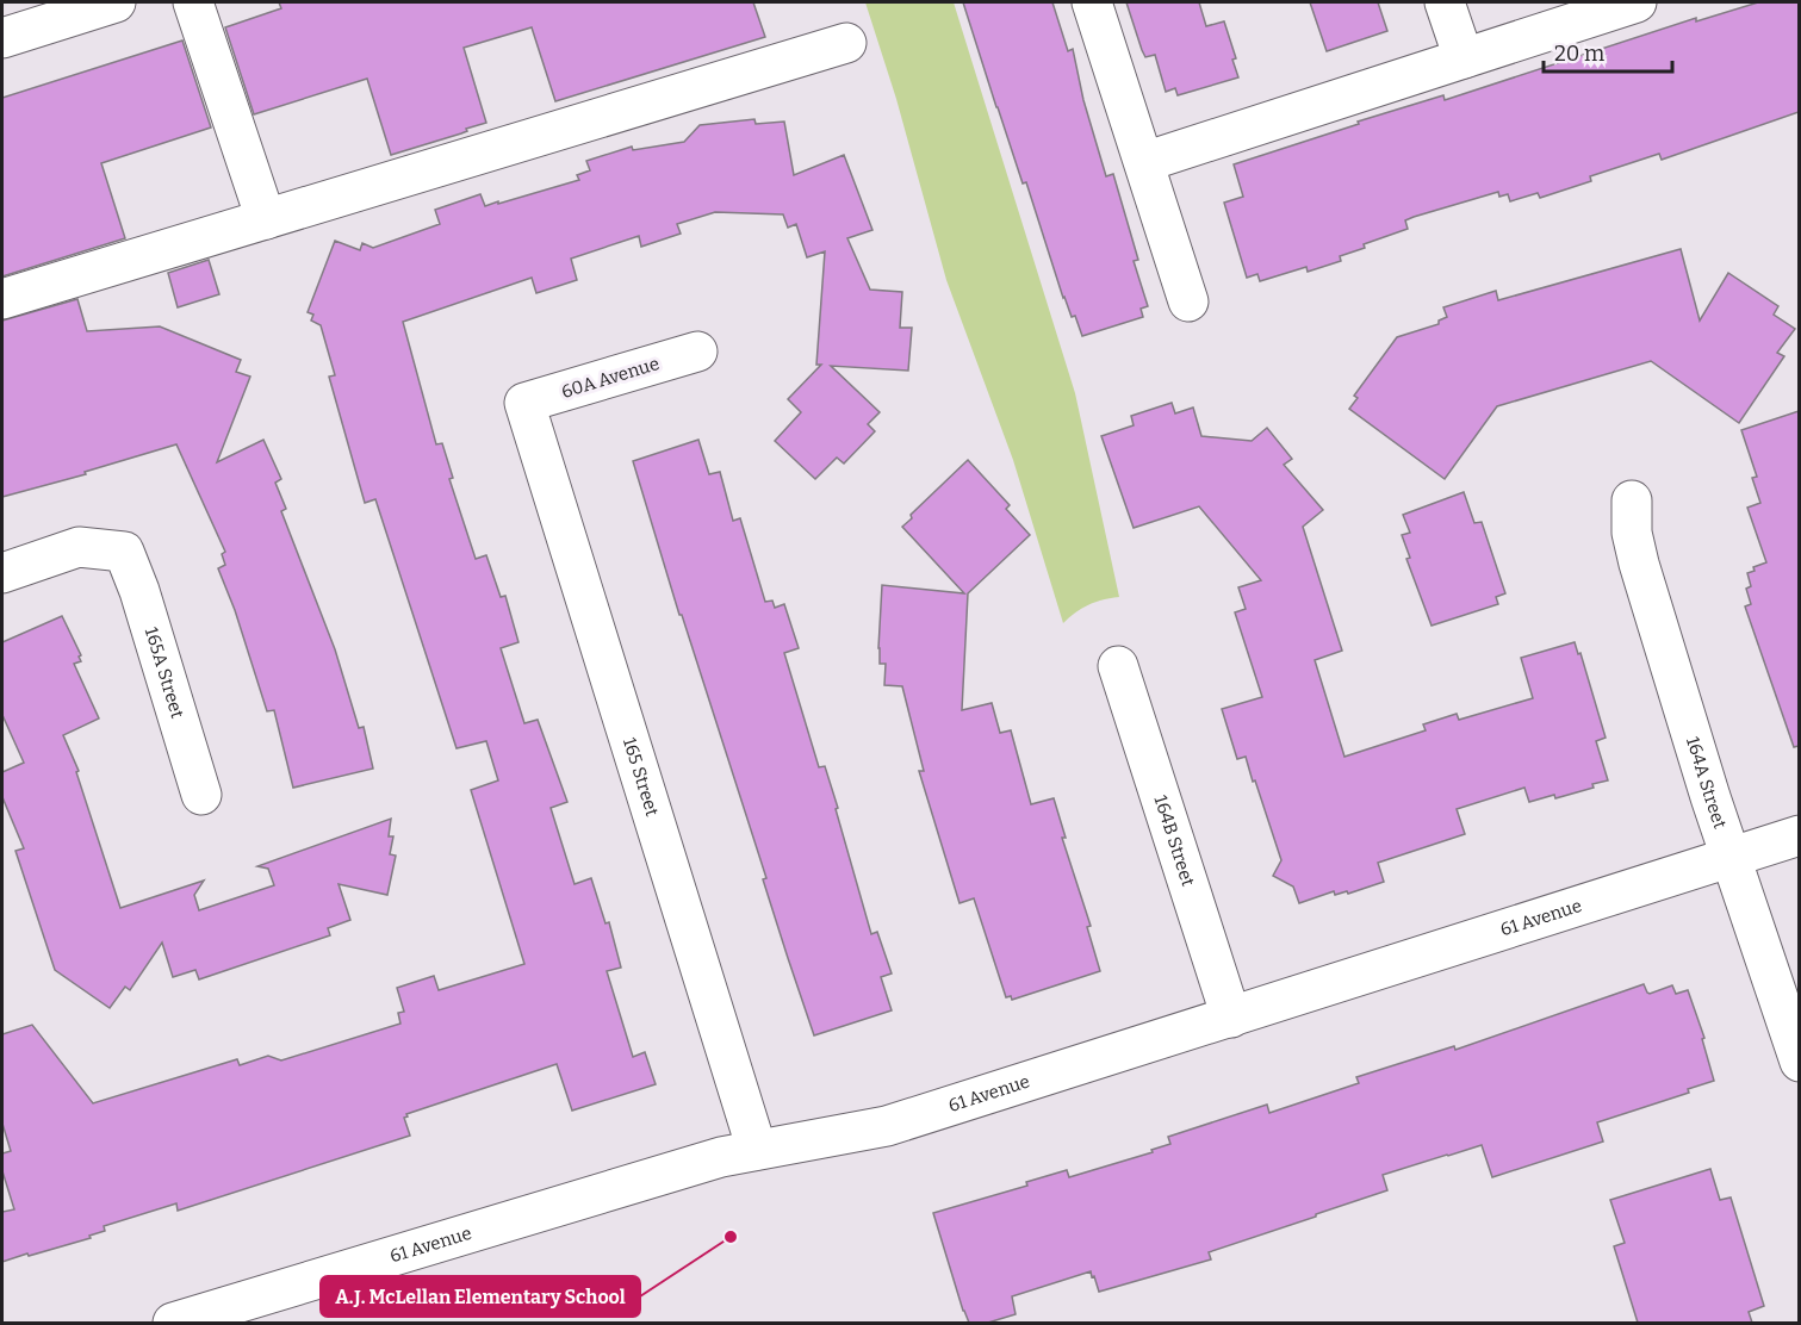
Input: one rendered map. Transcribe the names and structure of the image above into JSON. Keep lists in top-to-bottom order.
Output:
{
  "streets": {
    "street": [
      "60A Avenue",
      "165A Street",
      "165 Street",
      "164A Street",
      "164B Street",
      "61 Avenue"
    ]
  },
  "crossings": [
    ["60A Avenue", "165 Street"],
    ["165 Street", "61 Avenue"],
    ["164A Street", "61 Avenue"],
    ["164B Street", "61 Avenue"]
  ],
  "places": ["A.J. McLellan Elementary School"],
  "scale_bar": "20 m"
}
